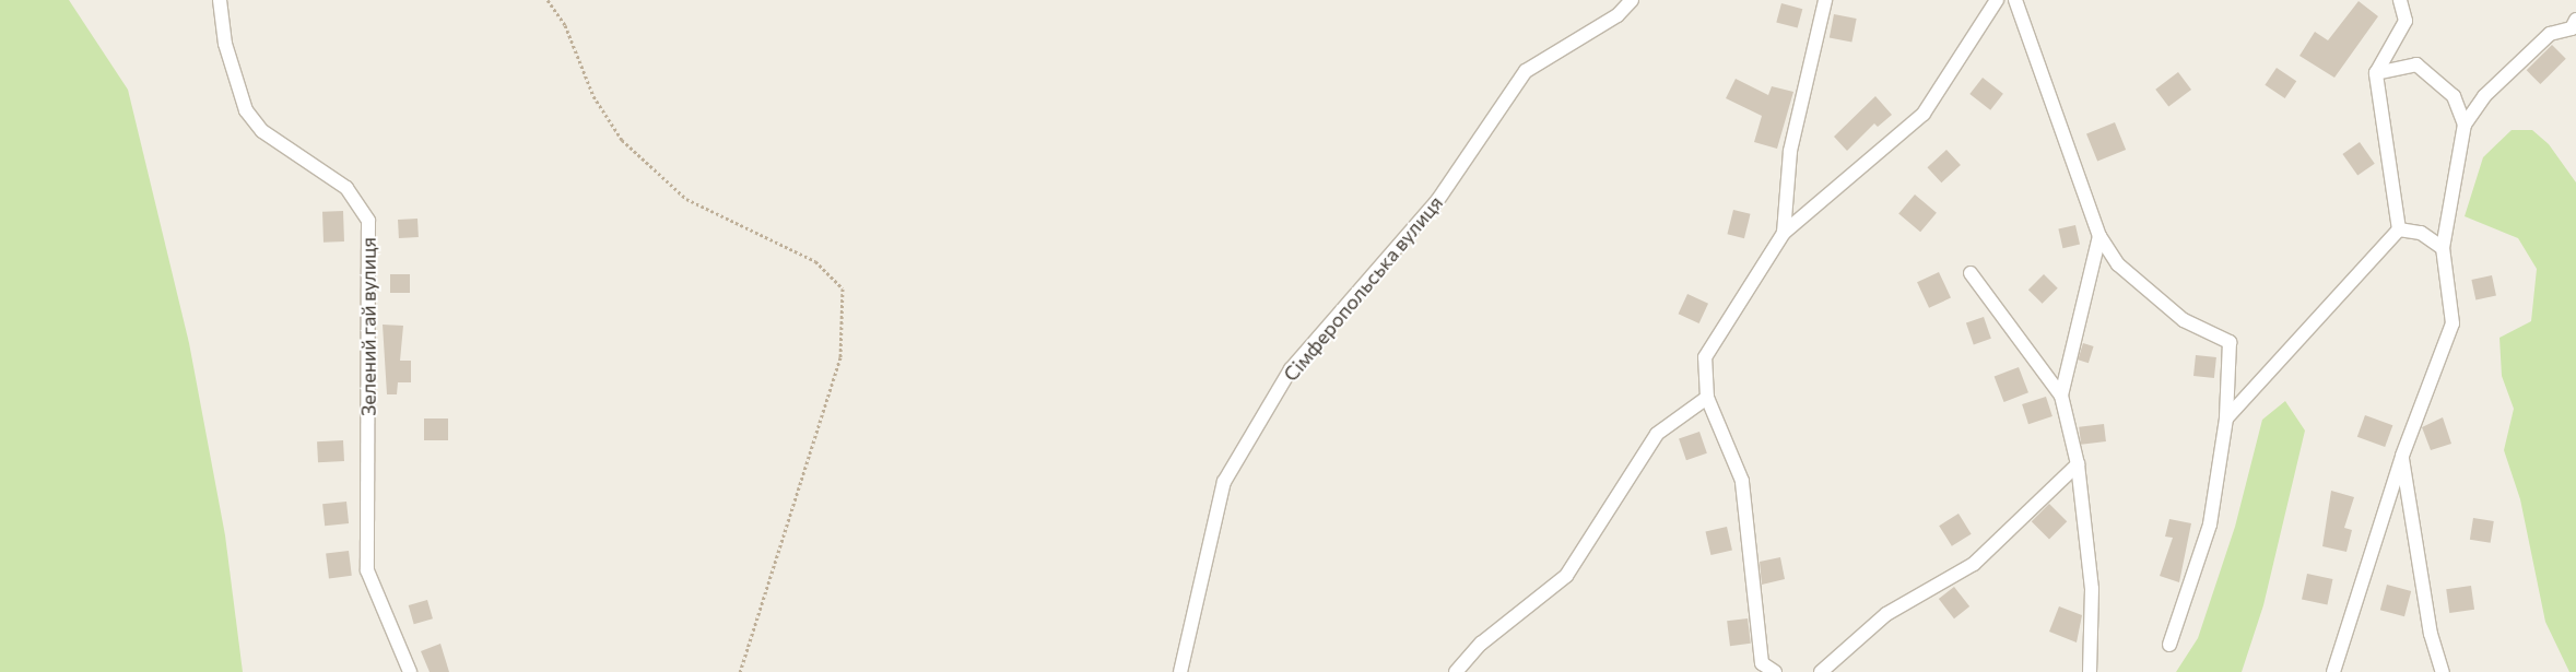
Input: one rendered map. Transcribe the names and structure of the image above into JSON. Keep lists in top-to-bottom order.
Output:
{
  "streets": {
    "street": ["Сімферопольська вулиця", "Зелений гай вулиця"]
  }
}
